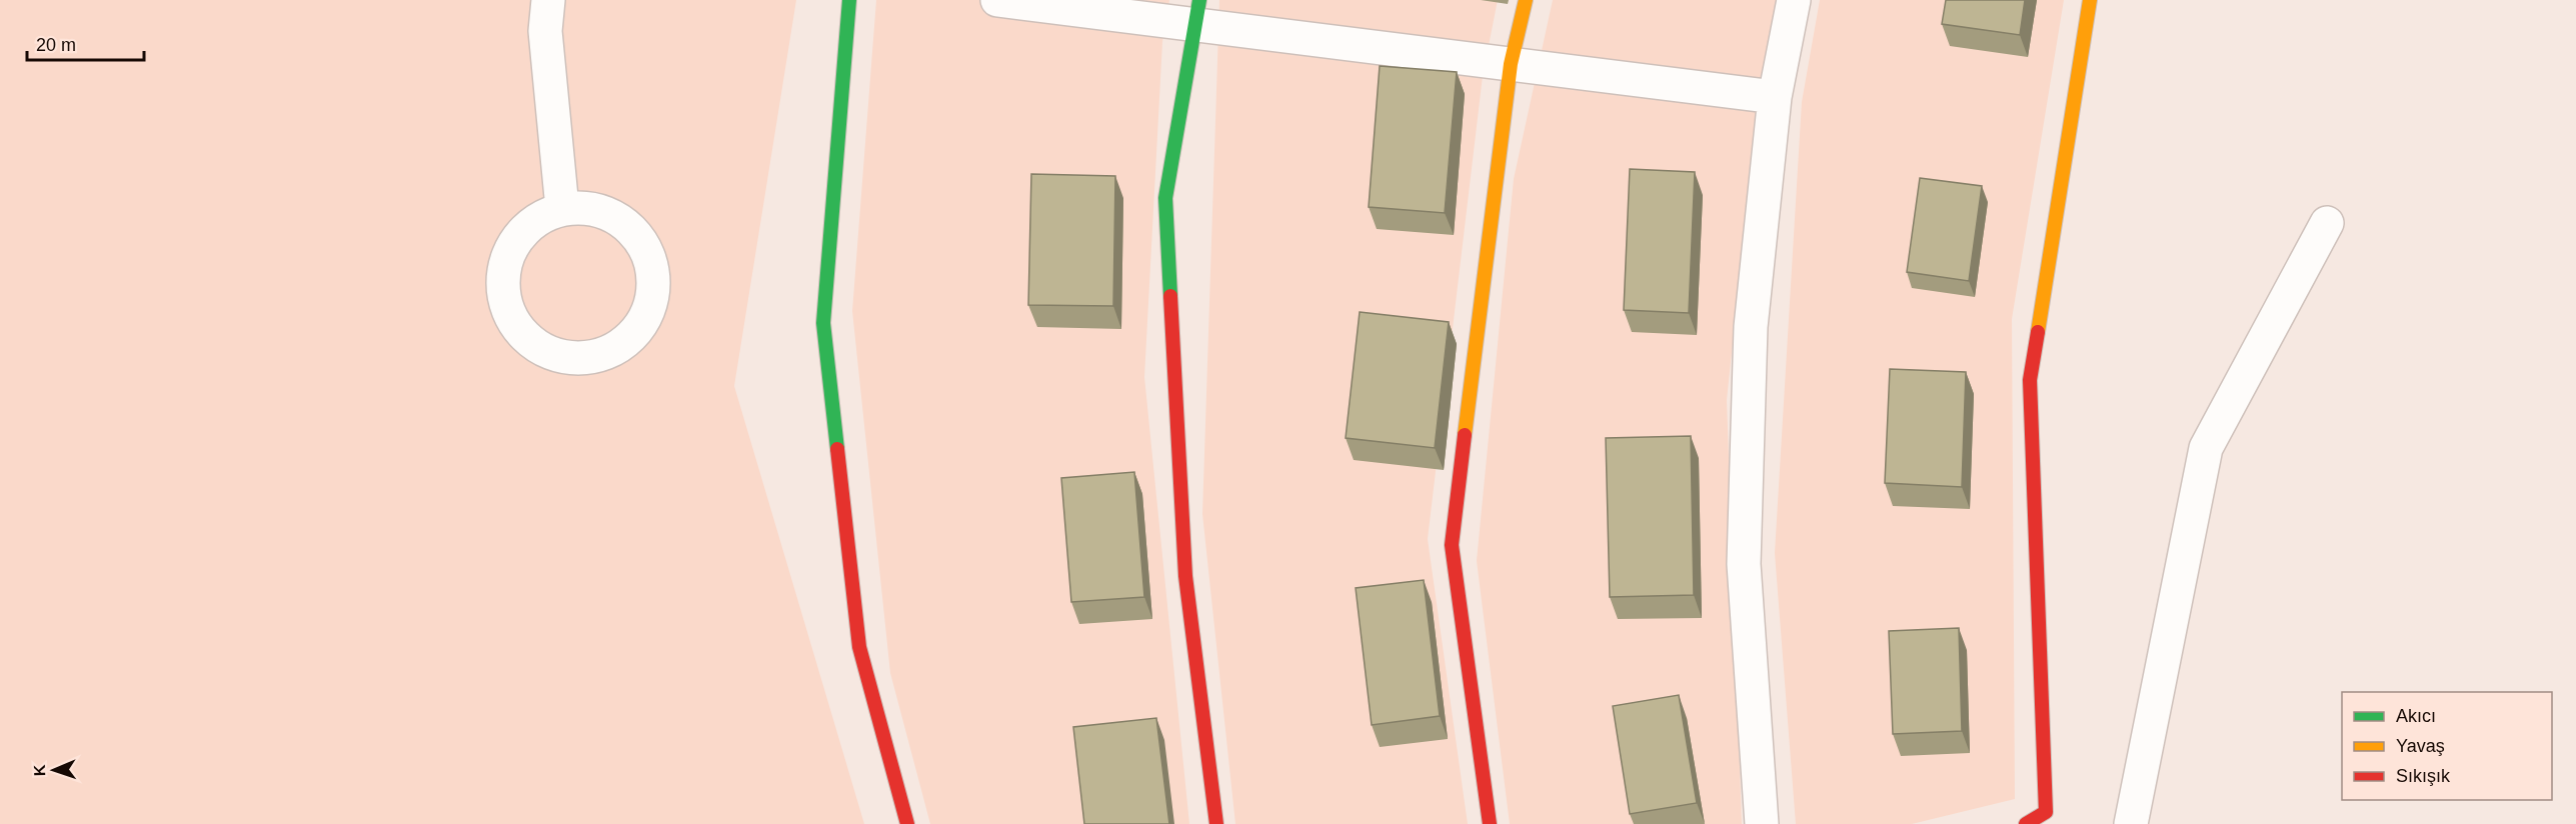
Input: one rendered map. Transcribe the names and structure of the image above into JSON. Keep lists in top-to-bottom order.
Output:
{
  "legend": ["Akıcı", "Yavaş", "Sıkışık"],
  "scale_bar": "20 m",
  "north": "left"
}
